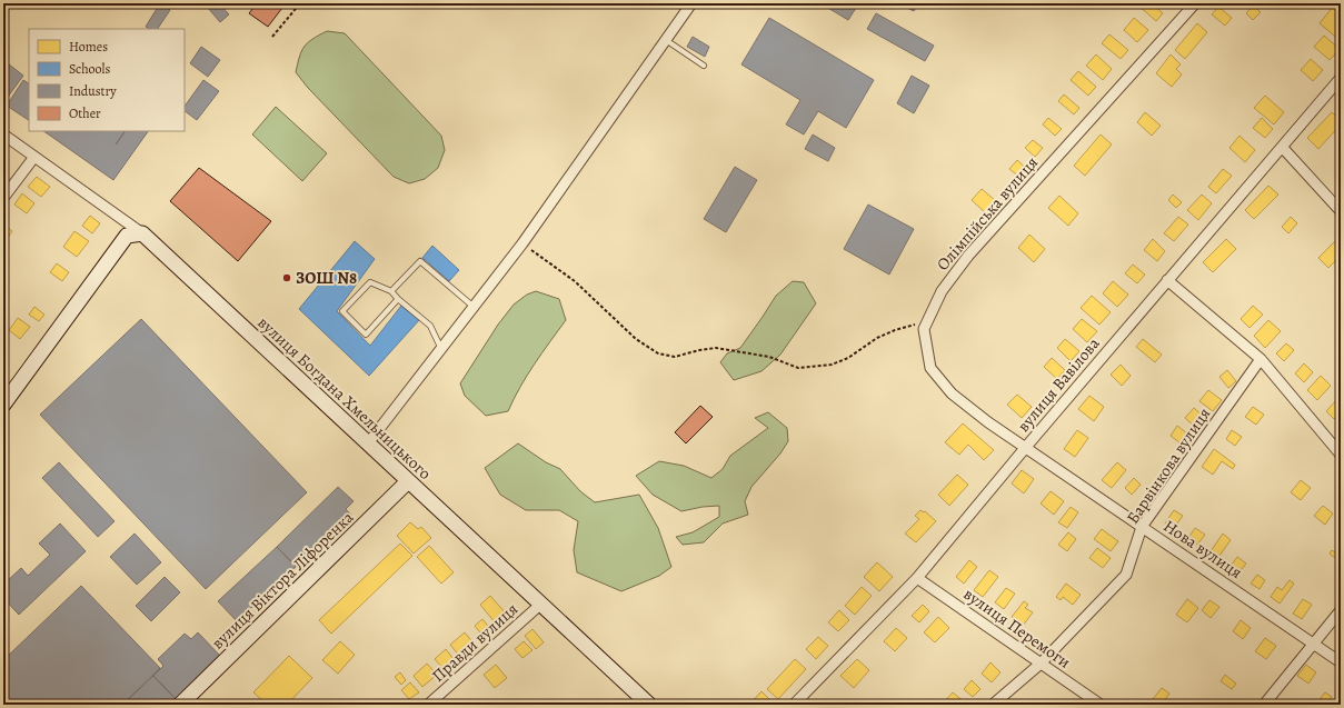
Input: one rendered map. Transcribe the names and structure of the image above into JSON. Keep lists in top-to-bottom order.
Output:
{
  "streets": {
    "street": [
      "Олімпійська вулиця",
      "вулиця Вавілова",
      "вулиця Богдана Хмельницького",
      "Барвінкова вулиця",
      "Нова вулиця",
      "вулиця Віктора Ліфоренка",
      "вулиця Перемоги",
      "Правди вулиця"
    ]
  },
  "crossings": [
    ["Олімпійська вулиця", "вулиця Вавілова"],
    ["Олімпійська вулиця", "Нова вулиця"],
    ["вулиця Вавілова", "Нова вулиця"],
    ["вулиця Вавілова", "вулиця Перемоги"],
    ["вулиця Богдана Хмельницького", "вулиця Віктора Ліфоренка"],
    ["вулиця Богдана Хмельницького", "Правди вулиця"],
    ["Барвінкова вулиця", "Нова вулиця"],
    ["Барвінкова вулиця", "вулиця Перемоги"]
  ],
  "places": ["ЗОШ N8"],
  "legend": [
    "Homes",
    "Schools",
    "Industry",
    "Other"
  ]
}
